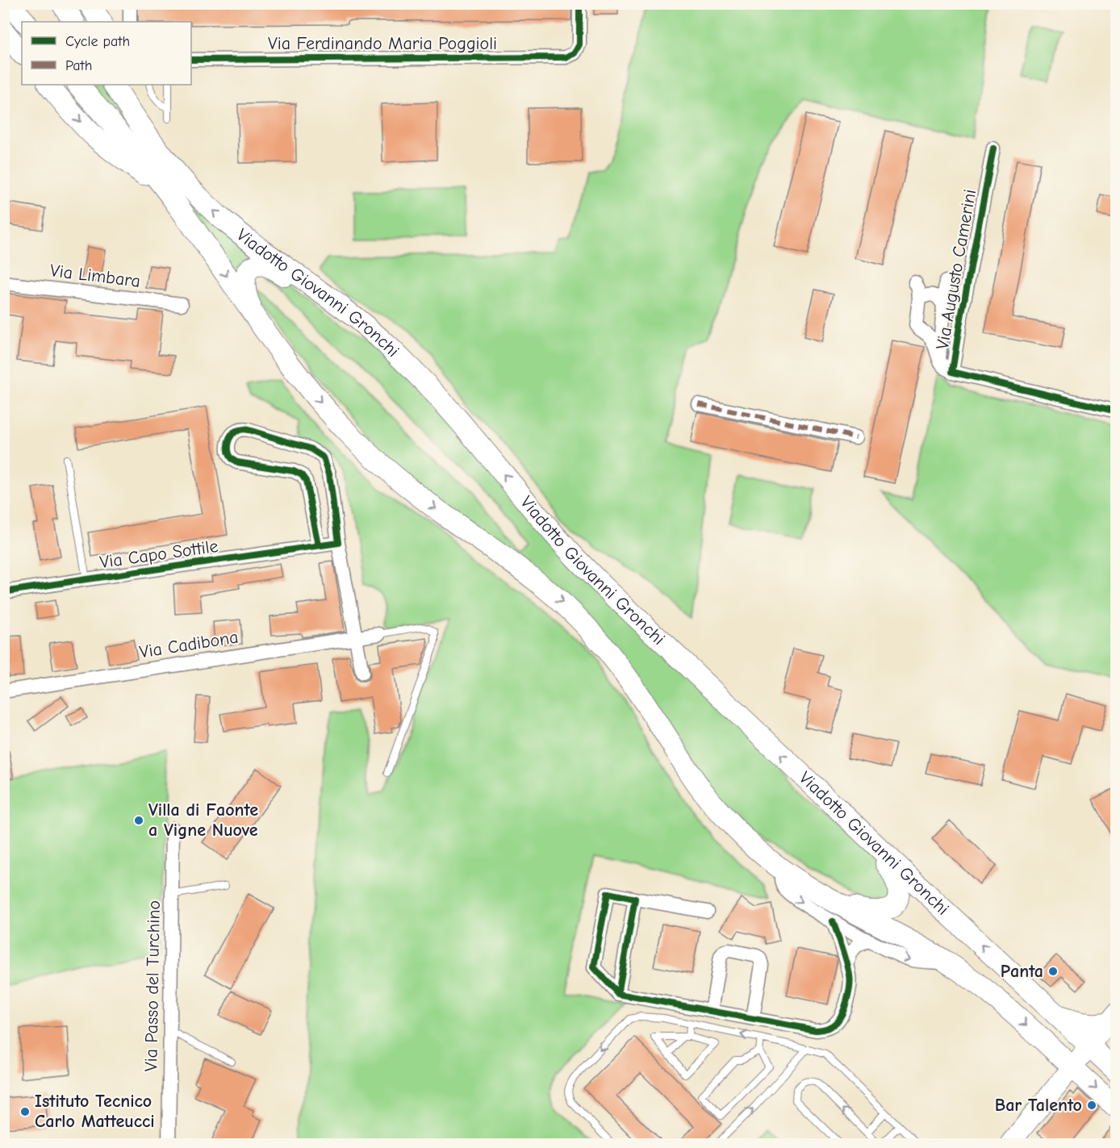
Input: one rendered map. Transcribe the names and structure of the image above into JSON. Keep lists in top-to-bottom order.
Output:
{
  "streets": {
    "main road": ["Viadotto Giovanni Gronchi"],
    "street": [
      "Via Ferdinando Maria Poggioli",
      "Via Augusto Camerini",
      "Via Limbara",
      "Via Capo Sottile",
      "Via Cadibona",
      "Via Passo del Turchino"
    ]
  },
  "places": [
    "Villa di Faonte a Vigne Nuove",
    "Panta",
    "Bar Talento",
    "Istituto Tecnico Carlo Matteucci"
  ],
  "legend": ["Cycle path", "Path"]
}
